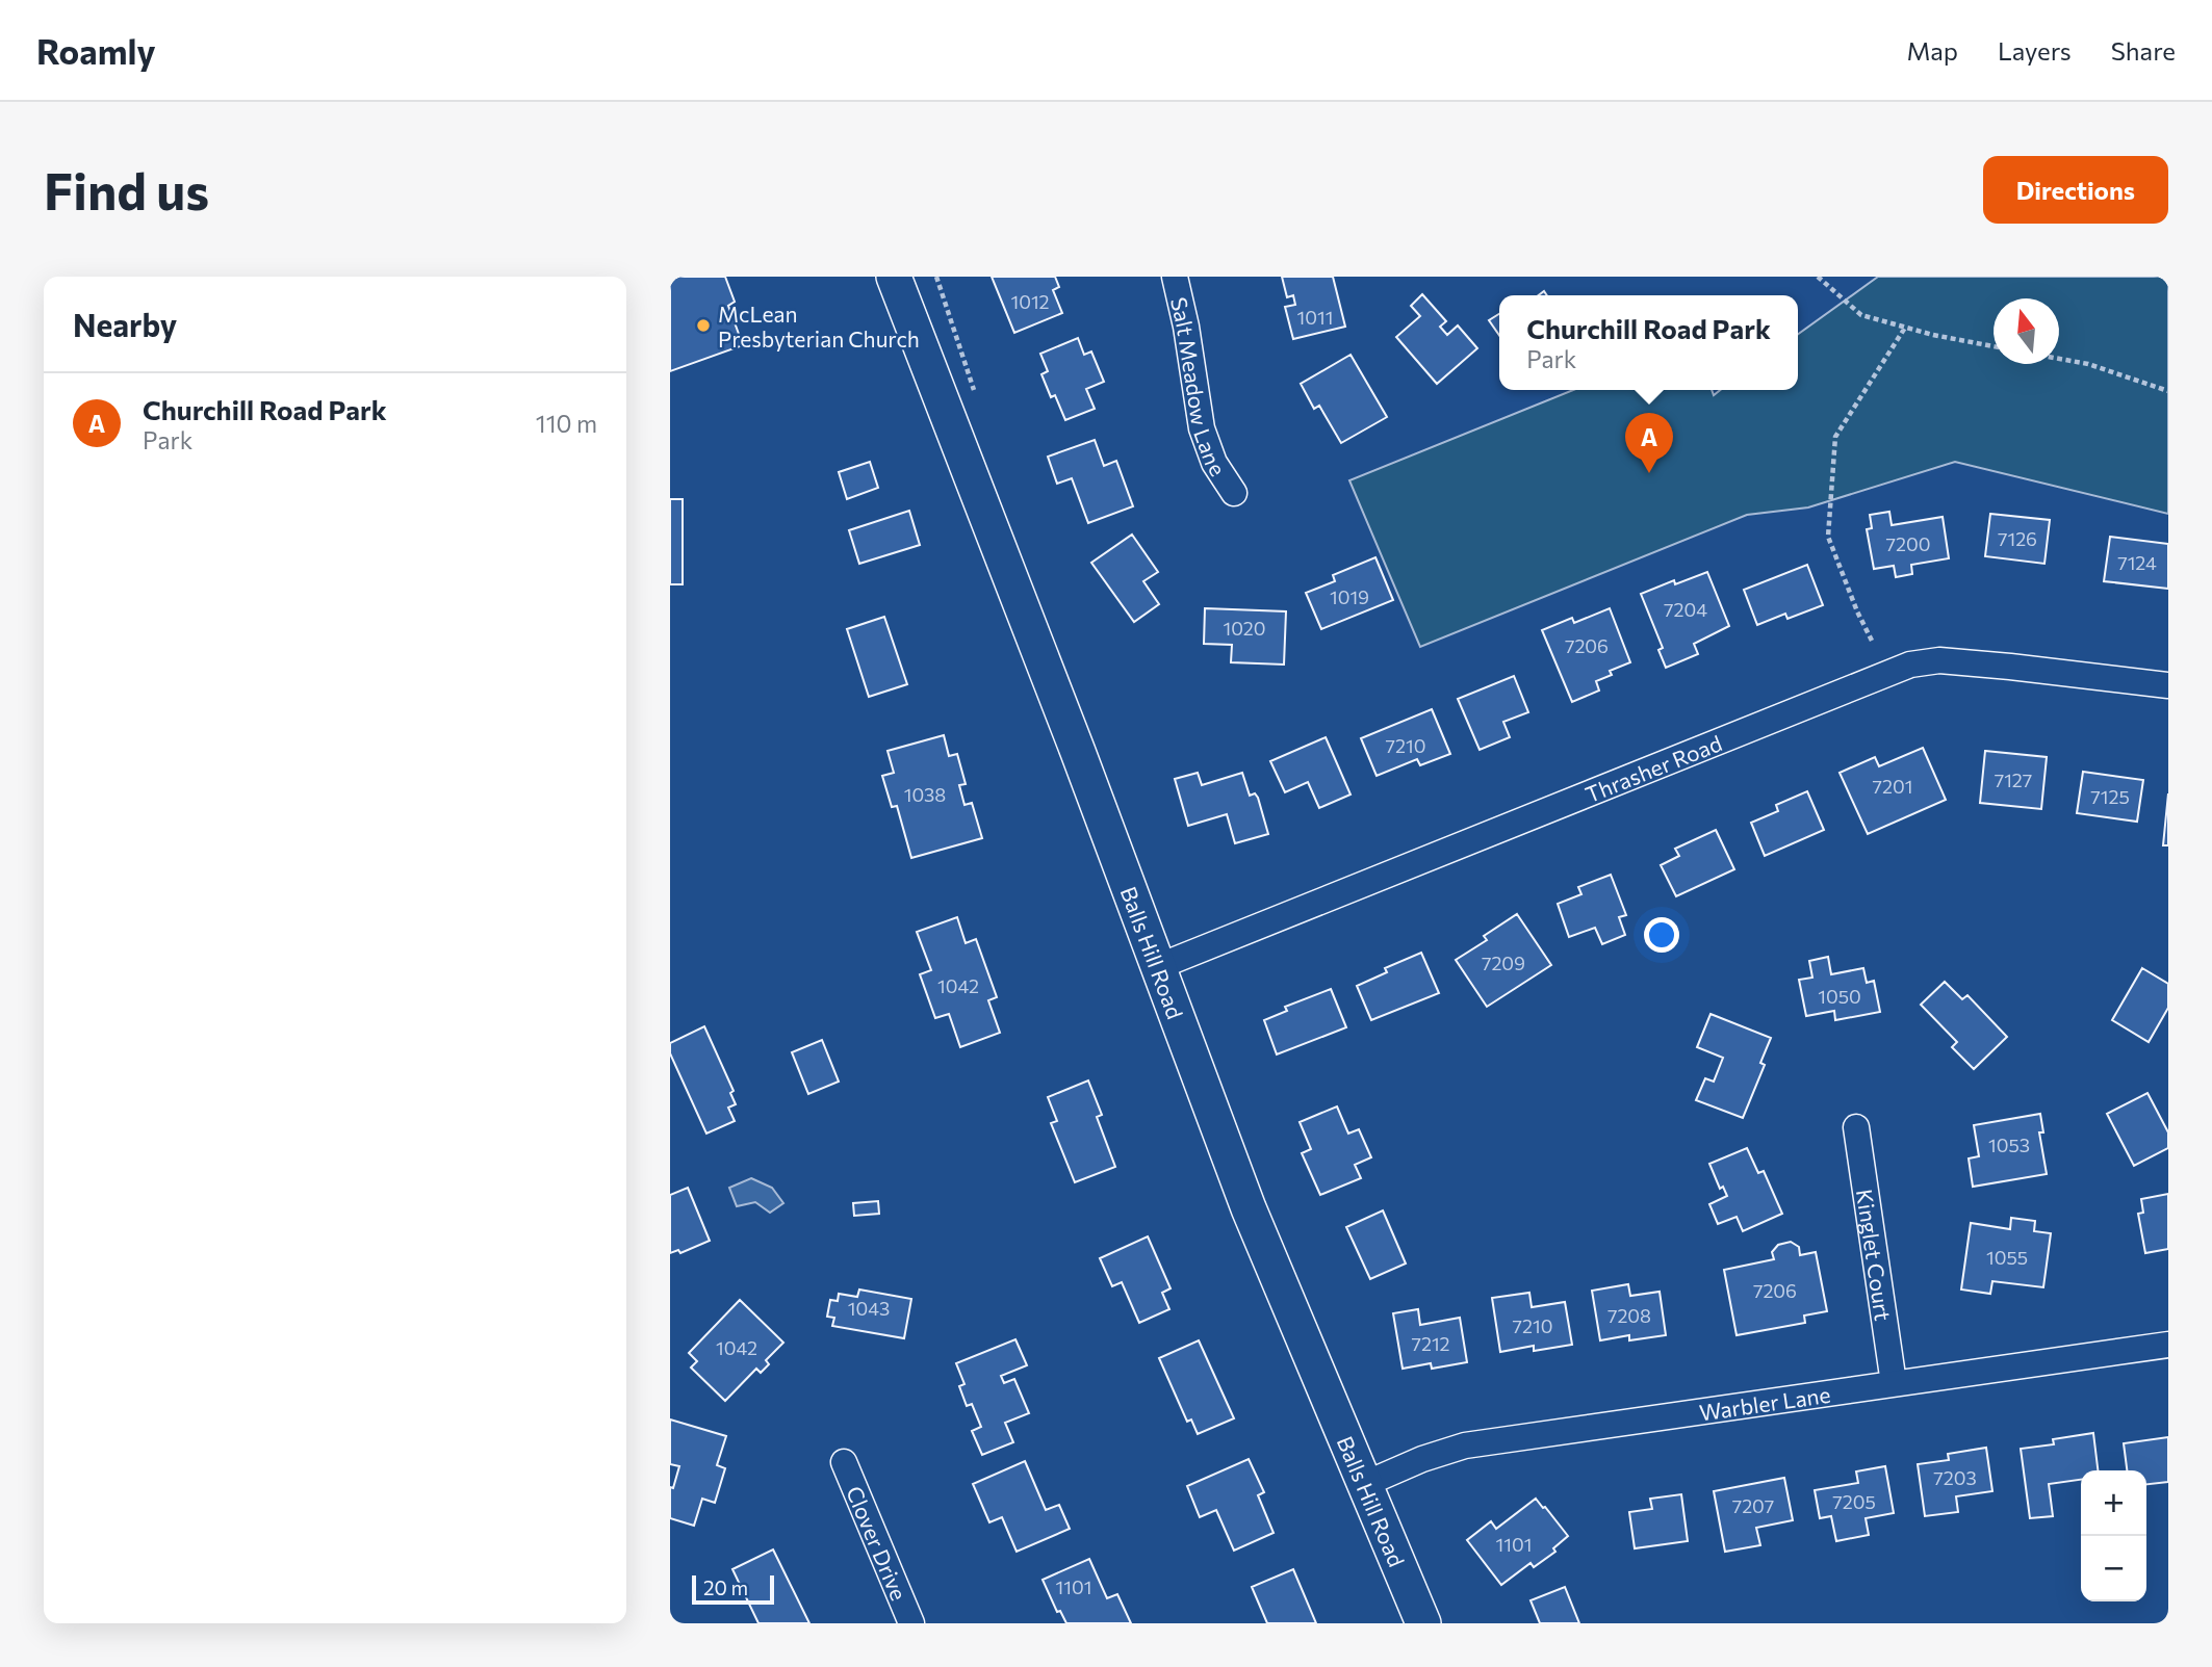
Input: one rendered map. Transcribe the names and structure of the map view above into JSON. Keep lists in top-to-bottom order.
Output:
{
  "streets": {
    "street": [
      "Salt Meadow Lane",
      "Thrasher Road",
      "Balls Hill Road",
      "Kinglet Court",
      "Warbler Lane",
      "Clover Drive"
    ]
  },
  "crossings": [
    ["Thrasher Road", "Balls Hill Road"],
    ["Balls Hill Road", "Warbler Lane"],
    ["Kinglet Court", "Warbler Lane"]
  ],
  "places": ["McLean Presbyterian Church"],
  "house_numbers": [
    "1012",
    "1011",
    "7126",
    "7200",
    "7124",
    "1019",
    "7204",
    "1020",
    "7206",
    "7210",
    "7127",
    "7201",
    "1038",
    "7125",
    "7209",
    "1042",
    "1050",
    "1053",
    "1055",
    "7206",
    "1043",
    "7208",
    "7210",
    "7212",
    "1042",
    "7203",
    "7205",
    "7207",
    "1101",
    "1101"
  ],
  "scale_bar": "20 m",
  "north": "top",
  "page": {
    "header": "Roamly",
    "nav": ["Map", "Layers", "Share"],
    "buttons": "Directions",
    "title": "Find us",
    "heading": "Nearby",
    "popup": ["Churchill Road Park", "Park"],
    "list": [
      {
        "mark": "A",
        "name": "Churchill Road Park",
        "note": "Park",
        "value": "110 m"
      }
    ],
    "pins": "A",
    "map_buttons": ["+", "−"],
    "scale": "20 m"
  }
}
